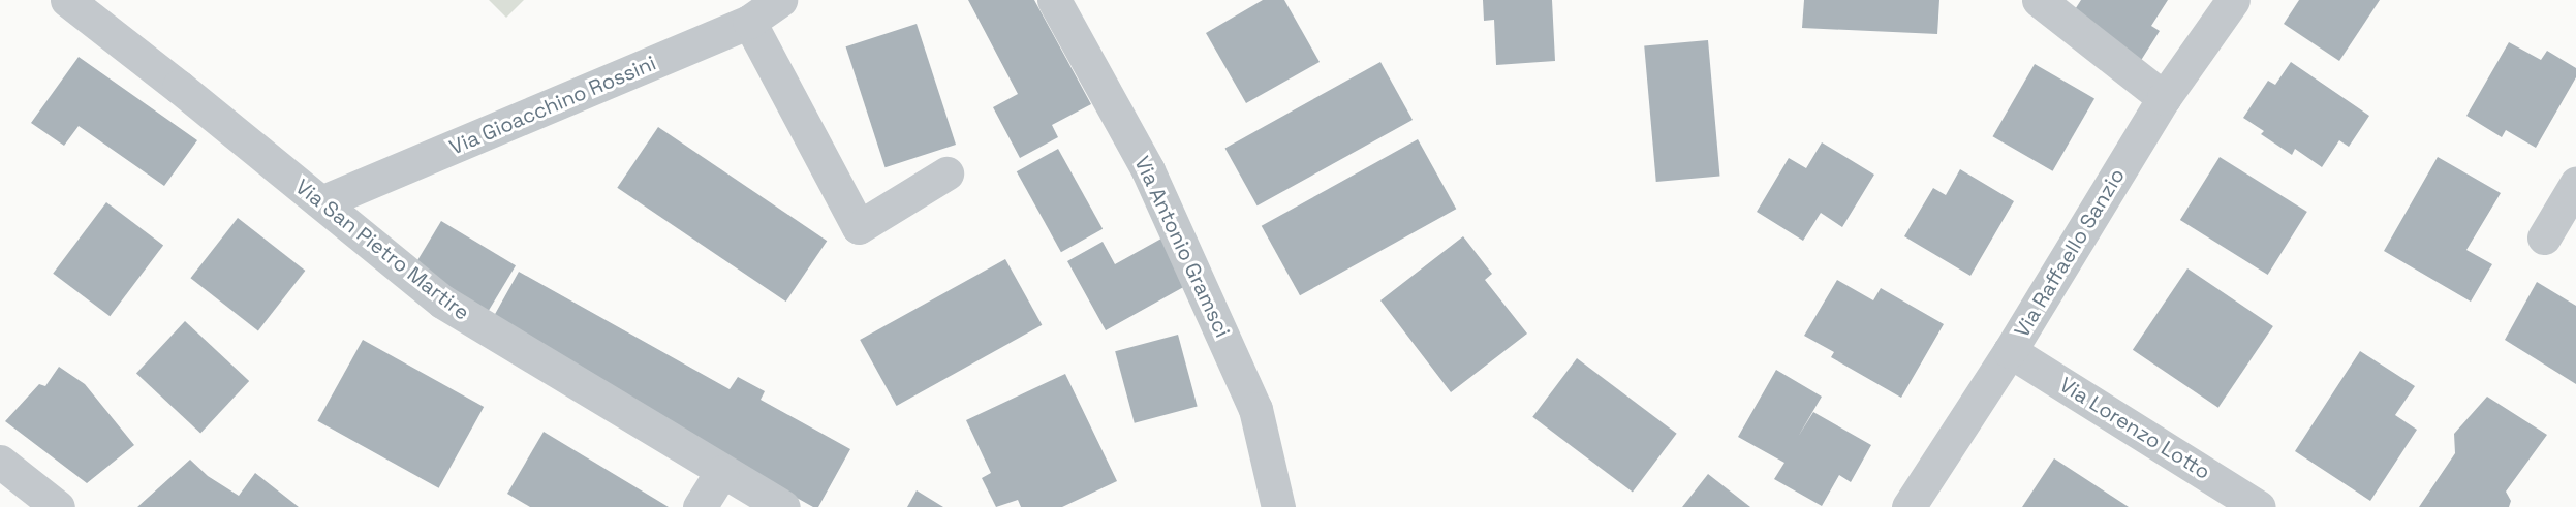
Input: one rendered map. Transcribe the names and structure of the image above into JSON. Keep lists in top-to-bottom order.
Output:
{
  "streets": {
    "street": [
      "Via Gioacchino Rossini",
      "Via Antonio Gramsci",
      "Via San Pietro Martire",
      "Via Raffaello Sanzio",
      "Via Lorenzo Lotto"
    ]
  },
  "crossings": [
    ["Via Gioacchino Rossini", "Via San Pietro Martire"],
    ["Via Raffaello Sanzio", "Via Lorenzo Lotto"]
  ]
}
